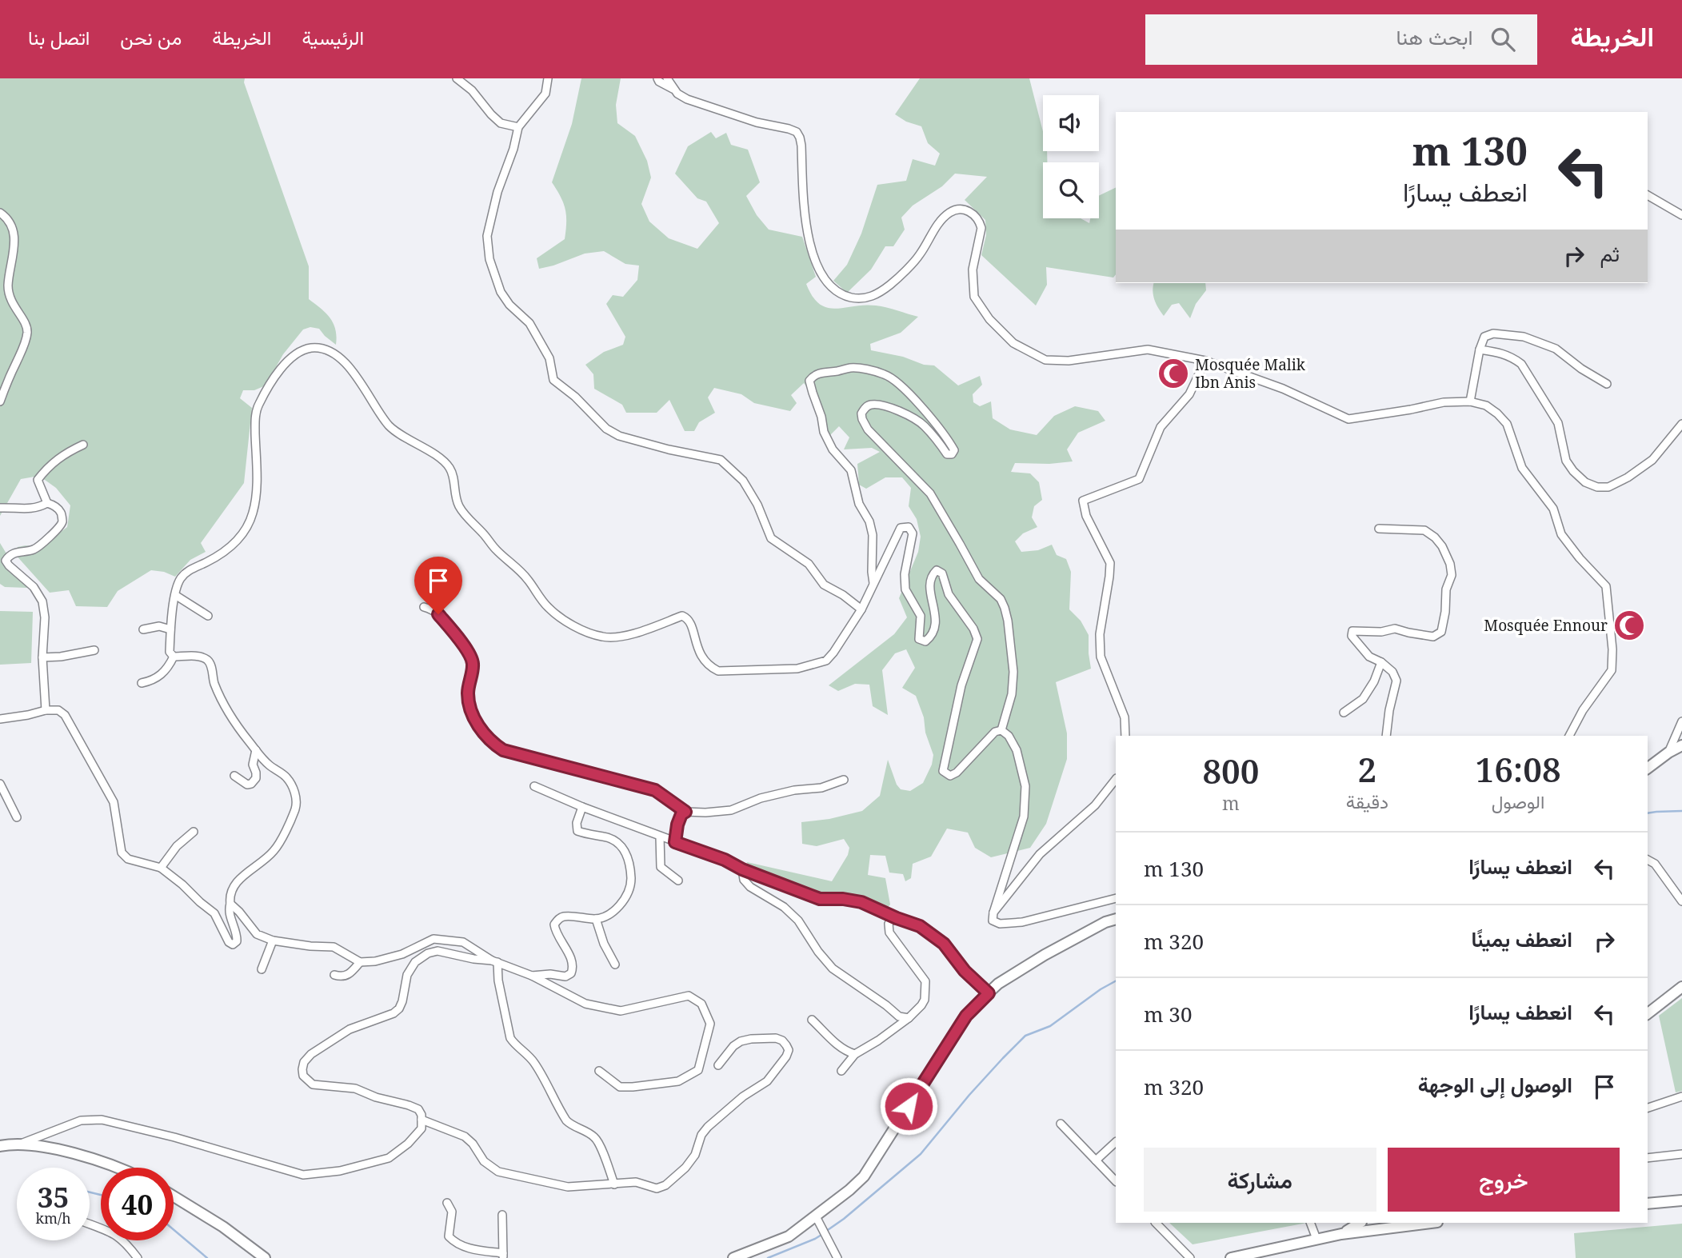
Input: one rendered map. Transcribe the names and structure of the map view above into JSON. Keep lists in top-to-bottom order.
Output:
{
  "places": {
    "mosque": ["Mosquée Malik Ibn Anis", "Mosquée Ennour"]
  },
  "page": {
    "header": "الخريطة",
    "search": "ابحث هنا",
    "nav": [
      "الرئيسية",
      "الخريطة",
      "من نحن",
      "اتصل بنا"
    ],
    "turn": ["130 m", "انعطف يسارًا"],
    "then": "ثم",
    "eta": [
      "16:08",
      "الوصول",
      "2",
      "دقيقة",
      "800",
      "m"
    ],
    "list": [
      {
        "name": "انعطف يسارًا",
        "value": "130 m"
      },
      {
        "name": "انعطف يمينًا",
        "value": "320 m"
      },
      {
        "name": "انعطف يسارًا",
        "value": "30 m"
      },
      {
        "name": "الوصول إلى الوجهة",
        "value": "320 m"
      }
    ],
    "buttons": ["خروج", "مشاركة"],
    "speed": "35 km/h",
    "limit": "40"
  }
}
